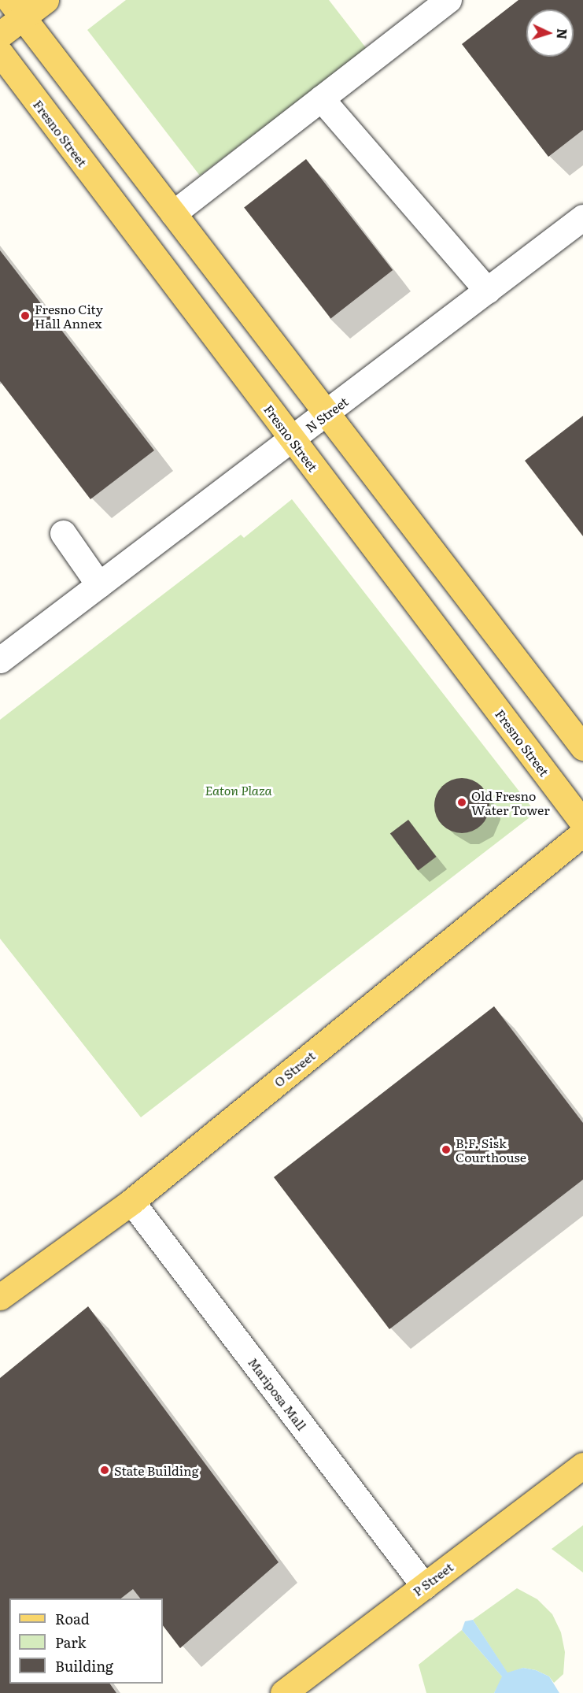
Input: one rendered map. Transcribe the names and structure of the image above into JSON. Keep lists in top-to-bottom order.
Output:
{
  "streets": {
    "main road": ["Fresno Street", "O Street", "P Street"],
    "street": ["N Street", "Mariposa Mall"]
  },
  "crossings": [
    ["Fresno Street", "N Street"],
    ["O Street", "Mariposa Mall"],
    ["Mariposa Mall", "P Street"]
  ],
  "parks": ["Eaton Plaza"],
  "places": [
    "Fresno City Hall Annex",
    "Old Fresno Water Tower",
    "B.F. Sisk Courthouse",
    "State Building"
  ],
  "legend": ["Road", "Park", "Building"],
  "north": "right"
}
